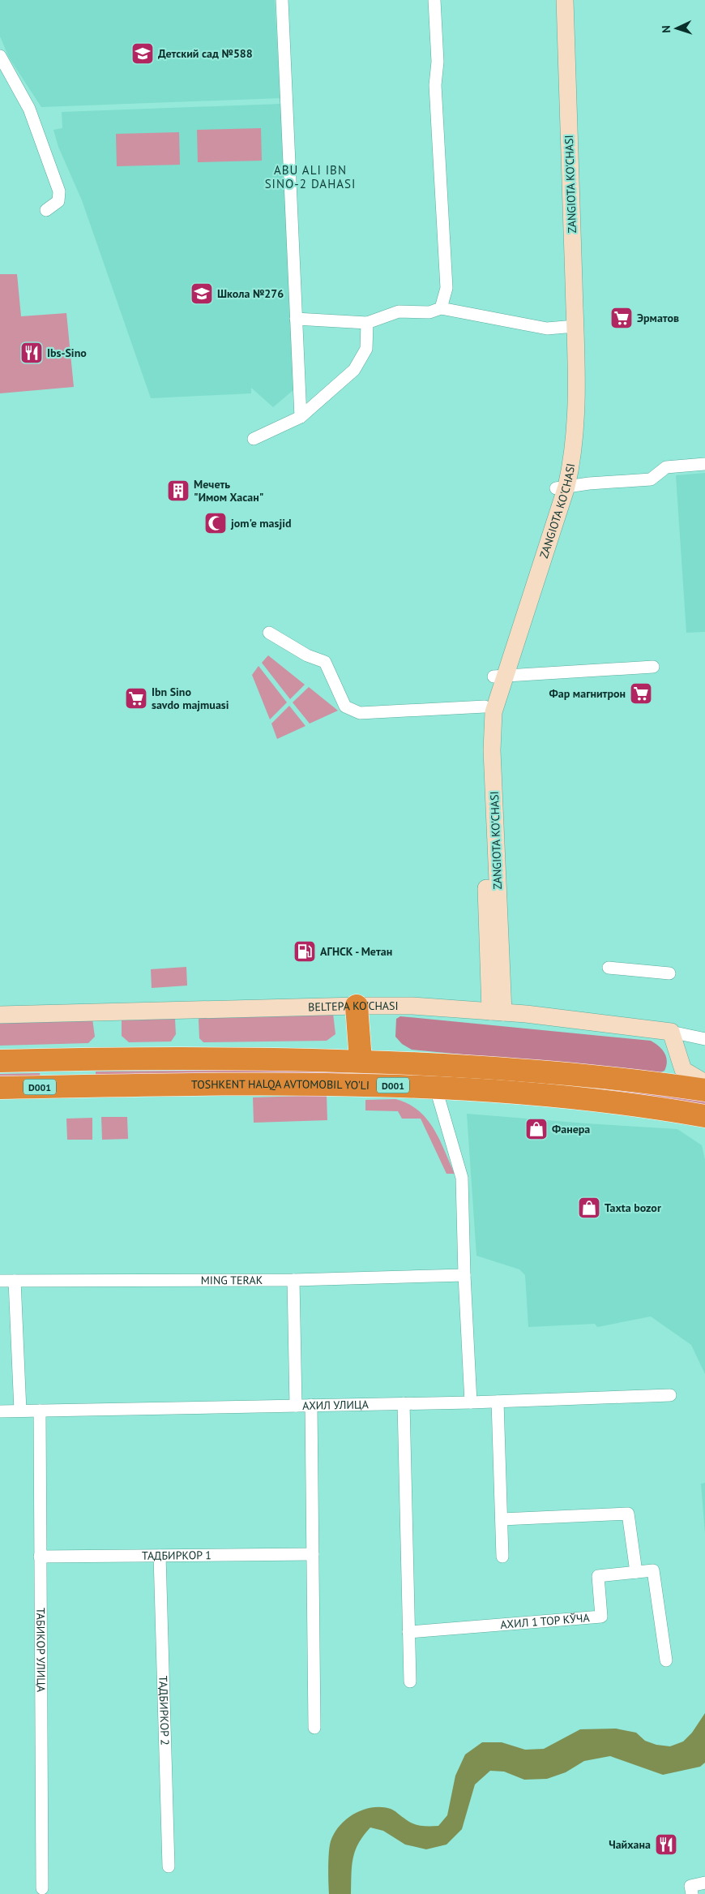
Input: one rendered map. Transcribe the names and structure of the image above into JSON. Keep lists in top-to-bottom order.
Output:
{
  "streets": {
    "highway": ["TOSHKENT HALQA AVTOMOBIL YO'LI", "D001"],
    "main road": ["ZANGIOTA KO'CHASI", "BELTEPA KO'CHASI"],
    "street": [
      "MING TERAK",
      "АХИЛ УЛИЦА",
      "ТАДБИРКОР 1",
      "АХИЛ 1 ТОР КЎЧА",
      "ТАБИКОР УЛИЦА",
      "ТАДБИРКОР 2"
    ]
  },
  "crossings": [
    ["ZANGIOTA KO'CHASI", "BELTEPA KO'CHASI"],
    ["АХИЛ УЛИЦА", "ТАБИКОР УЛИЦА"],
    ["ТАДБИРКОР 1", "ТАБИКОР УЛИЦА"],
    ["ТАДБИРКОР 1", "ТАДБИРКОР 2"]
  ],
  "districts": ["ABU ALI IBN SINO-2 DAHASI"],
  "places": {
    "school or university": ["Детский сад №588", "Школа №276"],
    "supermarket": ["Эрматов", "Фар магнитрон", "Ibn Sino savdo majmuasi"],
    "restaurant": ["Ibs-Sino", "Чайхана"],
    "building": ["Мечеть \"Имом Хасан\""],
    "mosque": ["jom'e masjid"],
    "fuel station": ["АГНСК - Метан"],
    "shop": ["Фанера", "Taxta bozor"]
  },
  "north": "left"
}
